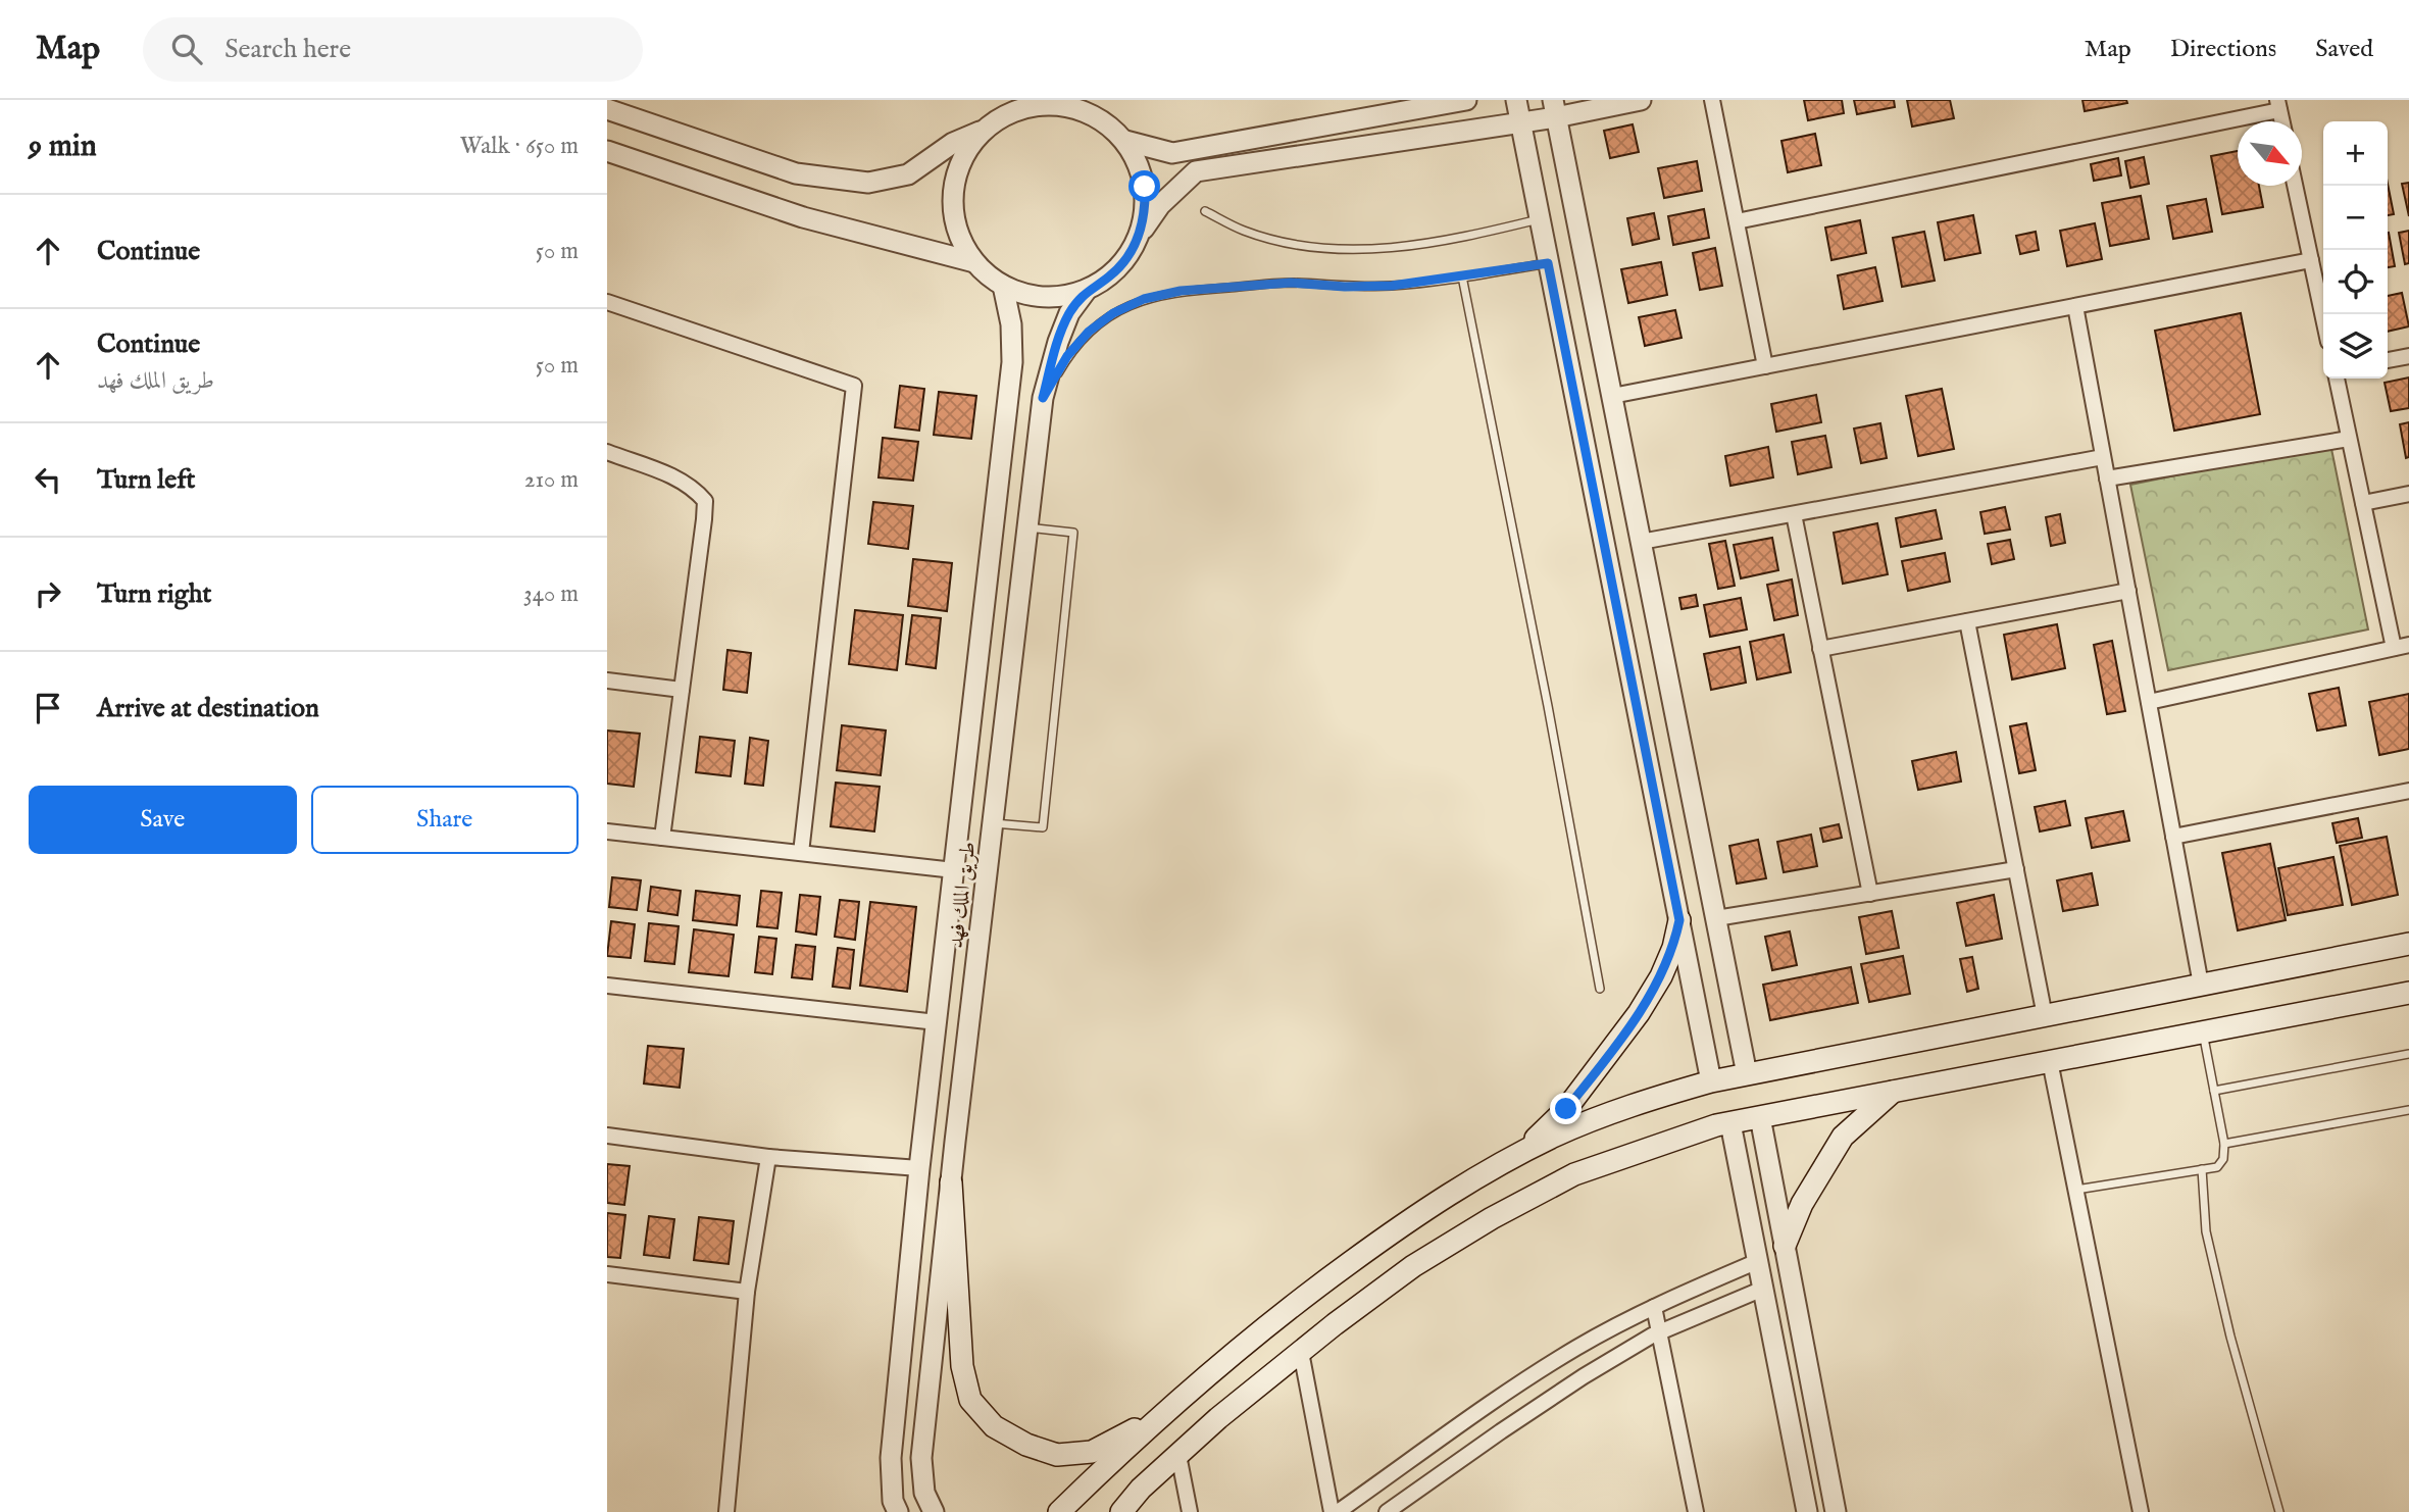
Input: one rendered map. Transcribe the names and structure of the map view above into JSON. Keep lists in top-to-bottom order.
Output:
{
  "streets": {
    "street": ["طريق الملك فهد"]
  },
  "north": "bottom right",
  "page": {
    "header": "Map",
    "search": "Search here",
    "nav": ["Map", "Directions", "Saved"],
    "heading": ["9 min", "Walk · 650 m"],
    "map_buttons": ["+", "−"],
    "list": [
      ["Continue", "50 m"],
      ["Continue", "طريق الملك فهد", "50 m"],
      ["Turn left", "210 m"],
      ["Turn right", "340 m"],
      "Arrive at destination"
    ],
    "buttons": ["Save", "Share"]
  }
}
